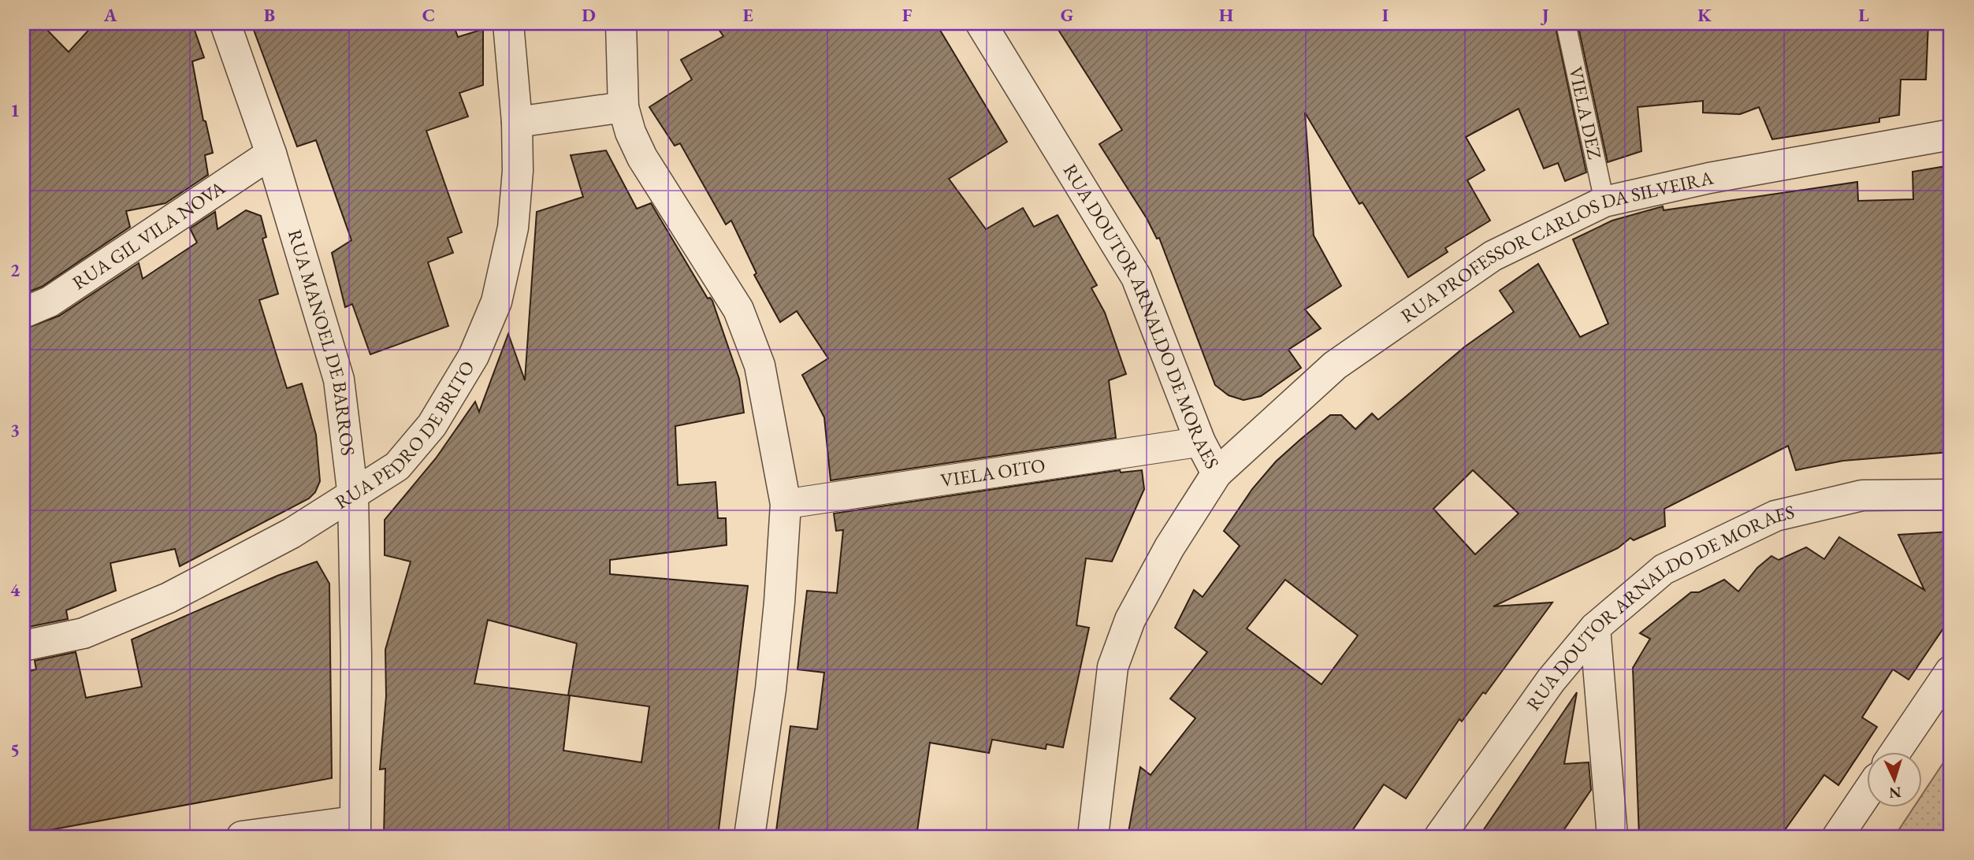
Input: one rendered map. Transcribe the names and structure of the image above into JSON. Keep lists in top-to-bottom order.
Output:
{
  "streets": {
    "street": [
      "RUA GIL VILA NOVA",
      "RUA PROFESSOR CARLOS DA SILVEIRA",
      "RUA DOUTOR ARNALDO DE MORAES",
      "RUA MANOEL DE BARROS",
      "RUA PEDRO DE BRITO",
      "VIELA OITO"
    ],
    "lane": ["VIELA DEZ"]
  },
  "crossings": [
    ["VIELA DEZ", "RUA PROFESSOR CARLOS DA SILVEIRA"],
    ["RUA GIL VILA NOVA", "RUA MANOEL DE BARROS"],
    ["RUA PROFESSOR CARLOS DA SILVEIRA", "RUA DOUTOR ARNALDO DE MORAES"],
    ["RUA DOUTOR ARNALDO DE MORAES", "VIELA OITO"],
    ["RUA MANOEL DE BARROS", "RUA PEDRO DE BRITO"]
  ],
  "north": "bottom",
  "grid": {
    "columns": [
      "A",
      "B",
      "C",
      "D",
      "E",
      "F",
      "G",
      "H",
      "I",
      "J",
      "K",
      "L"
    ],
    "rows": [
      "1",
      "2",
      "3",
      "4",
      "5"
    ]
  }
}
